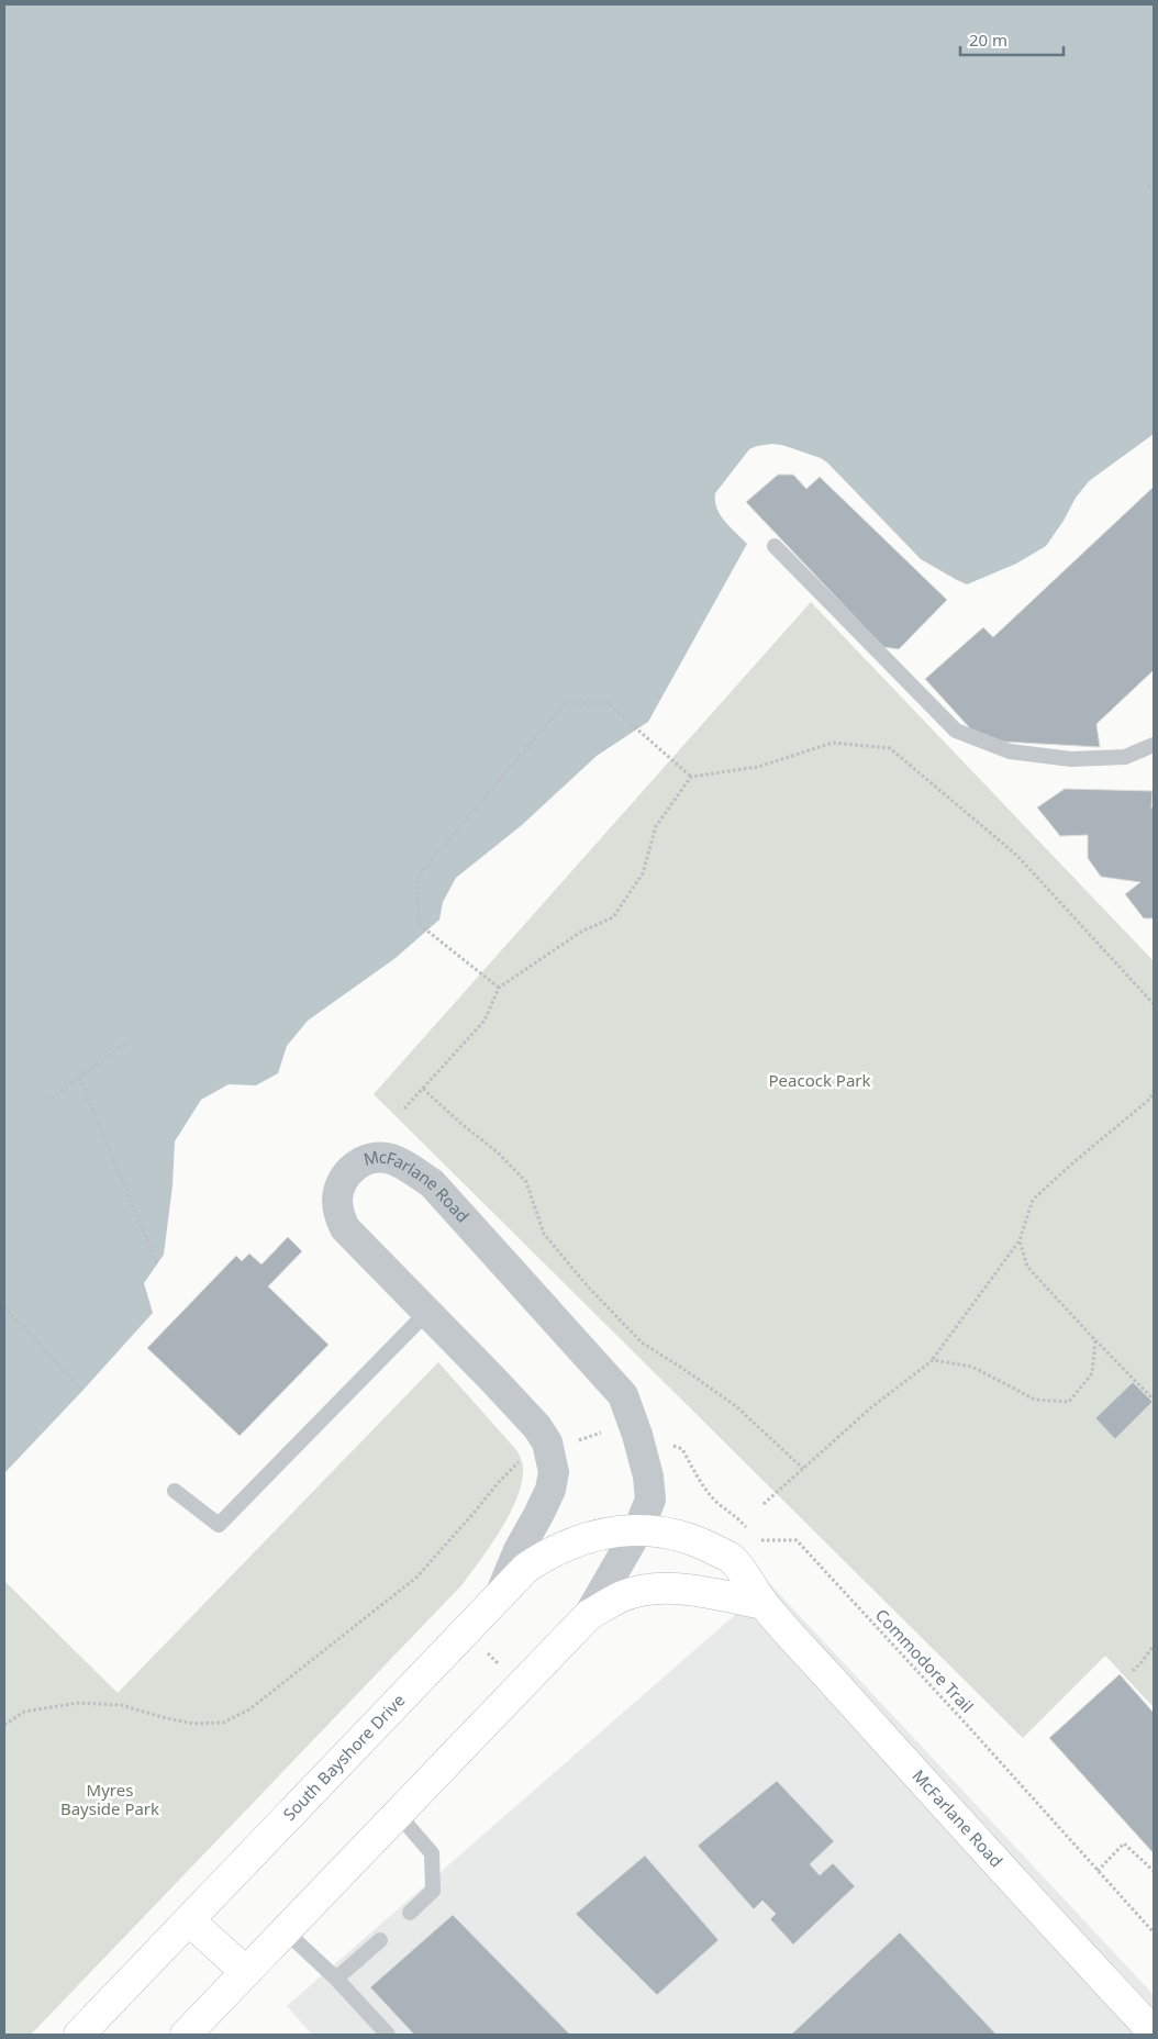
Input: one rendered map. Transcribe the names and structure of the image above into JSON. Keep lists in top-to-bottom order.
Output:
{
  "streets": {
    "main road": ["McFarlane Road", "South Bayshore Drive"],
    "path": ["Commodore Trail"]
  },
  "crossings": [
    ["McFarlane Road", "South Bayshore Drive"]
  ],
  "parks": ["Peacock Park", "Myres Bayside Park"],
  "scale_bar": "20 m"
}
